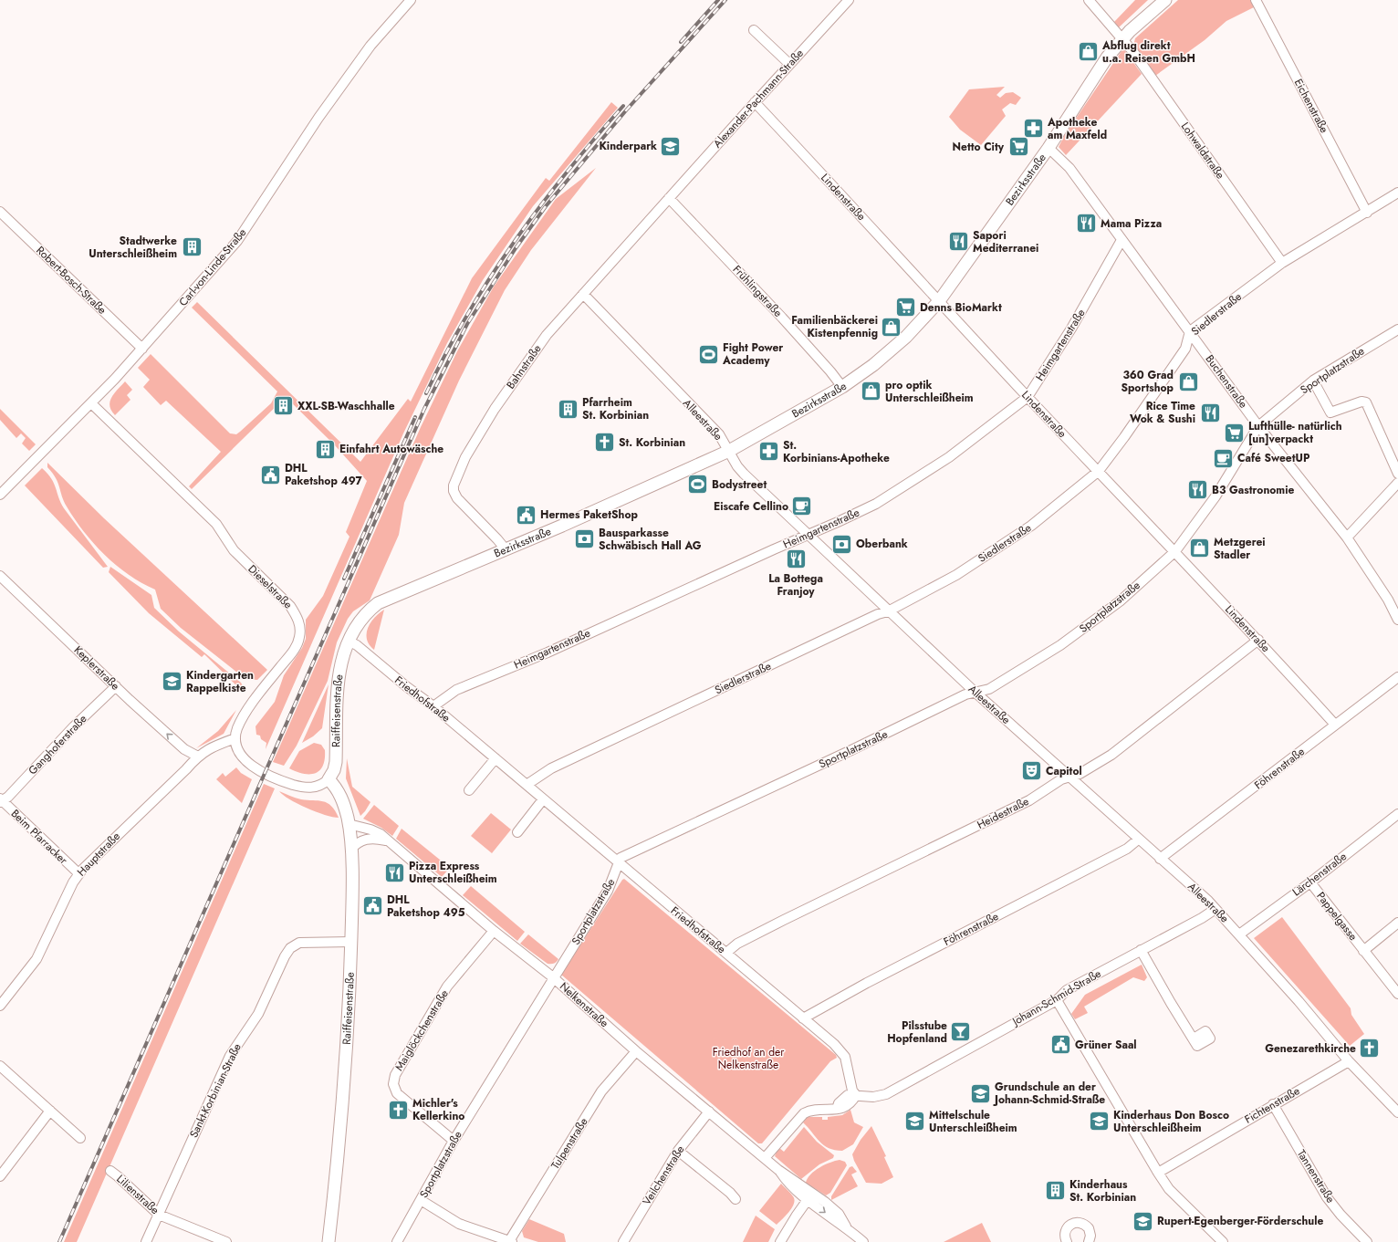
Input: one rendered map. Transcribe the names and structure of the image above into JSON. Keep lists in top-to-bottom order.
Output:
{
  "streets": {
    "street": [
      "Alexander-Pachmann-Straße",
      "Eichenstraße",
      "Lohwaldstraße",
      "Bezirksstraße",
      "Lindenstraße",
      "Carl-von-Linde-Straße",
      "Robert-Bosch-Straße",
      "Frühlingstraße",
      "Siedlerstraße",
      "Heimgartenstraße",
      "Bahnstraße",
      "Sportplatzstraße",
      "Buchenstraße",
      "Alleestraße",
      "Dieselstraße",
      "Keplerstraße",
      "Friedhofstraße",
      "Raiffeisenstraße",
      "Ganghoferstraße",
      "Föhrenstraße",
      "Heidestraße",
      "Beim Pfarracker",
      "Hauptstraße",
      "Lärchenstraße",
      "Pappelgasse",
      "Johann-Schmid-Straße",
      "Nelkenstraße",
      "Maiglöckchenstraße",
      "Sankt-Korbinian-Straße",
      "Fichtenstraße",
      "Tulpenstraße",
      "Veilchenstraße",
      "Tannenstraße",
      "Lilienstraße"
    ]
  },
  "crossings": [
    ["Alexander-Pachmann-Straße", "Lindenstraße"],
    ["Alexander-Pachmann-Straße", "Frühlingstraße"],
    ["Alexander-Pachmann-Straße", "Bahnstraße"],
    ["Eichenstraße", "Siedlerstraße"],
    ["Lohwaldstraße", "Bezirksstraße"],
    ["Lohwaldstraße", "Siedlerstraße"],
    ["Bezirksstraße", "Lindenstraße"],
    ["Bezirksstraße", "Frühlingstraße"],
    ["Bezirksstraße", "Bahnstraße"],
    ["Bezirksstraße", "Buchenstraße"],
    ["Bezirksstraße", "Alleestraße"],
    ["Bezirksstraße", "Friedhofstraße"],
    ["Bezirksstraße", "Raiffeisenstraße"],
    ["Lindenstraße", "Siedlerstraße"],
    ["Lindenstraße", "Heimgartenstraße"],
    ["Lindenstraße", "Sportplatzstraße"],
    ["Lindenstraße", "Föhrenstraße"],
    ["Lindenstraße", "Heidestraße"],
    ["Carl-von-Linde-Straße", "Robert-Bosch-Straße"],
    ["Carl-von-Linde-Straße", "Dieselstraße"],
    ["Frühlingstraße", "Bahnstraße"],
    ["Siedlerstraße", "Buchenstraße"],
    ["Siedlerstraße", "Alleestraße"],
    ["Siedlerstraße", "Friedhofstraße"],
    ["Heimgartenstraße", "Buchenstraße"],
    ["Heimgartenstraße", "Alleestraße"],
    ["Heimgartenstraße", "Friedhofstraße"],
    ["Bahnstraße", "Alleestraße"],
    ["Sportplatzstraße", "Buchenstraße"],
    ["Sportplatzstraße", "Alleestraße"],
    ["Sportplatzstraße", "Friedhofstraße"],
    ["Sportplatzstraße", "Nelkenstraße"],
    ["Sportplatzstraße", "Maiglöckchenstraße"],
    ["Alleestraße", "Föhrenstraße"],
    ["Alleestraße", "Heidestraße"],
    ["Alleestraße", "Lärchenstraße"],
    ["Alleestraße", "Johann-Schmid-Straße"],
    ["Alleestraße", "Fichtenstraße"],
    ["Dieselstraße", "Hauptstraße"],
    ["Keplerstraße", "Ganghoferstraße"],
    ["Keplerstraße", "Hauptstraße"],
    ["Friedhofstraße", "Raiffeisenstraße"],
    ["Friedhofstraße", "Föhrenstraße"],
    ["Friedhofstraße", "Heidestraße"],
    ["Friedhofstraße", "Johann-Schmid-Straße"],
    ["Raiffeisenstraße", "Nelkenstraße"],
    ["Raiffeisenstraße", "Sankt-Korbinian-Straße"],
    ["Ganghoferstraße", "Beim Pfarracker"],
    ["Beim Pfarracker", "Hauptstraße"],
    ["Lärchenstraße", "Pappelgasse"],
    ["Nelkenstraße", "Maiglöckchenstraße"],
    ["Nelkenstraße", "Tulpenstraße"],
    ["Nelkenstraße", "Veilchenstraße"],
    ["Sankt-Korbinian-Straße", "Lilienstraße"],
    ["Fichtenstraße", "Tannenstraße"]
  ],
  "one_way": ["Keplerstraße"],
  "parks": ["Friedhof an der Nelkenstraße"],
  "places": {
    "shop": [
      "Abflug direkt u.a. Reisen GmbH",
      "Familienbäckerei Kistenpfennig",
      "360 Grad Sportshop",
      "pro optik Unterschleißheim",
      "Metzgerei Stadler"
    ],
    "pharmacy": ["Apotheke am Maxfeld", "St. Korbinians-Apotheke"],
    "school or university": [
      "Kinderpark",
      "Kindergarten Rappelkiste",
      "Grundschule an der Johann-Schmid-Straße",
      "Mittelschule Unterschleißheim",
      "Kinderhaus Don Bosco Unterschleißheim",
      "Rupert-Egenberger-Förderschule"
    ],
    "supermarket": ["Netto City", "Denns BioMarkt", "Lufthülle- natürlich [un]verpackt"],
    "restaurant": [
      "Mama Pizza",
      "Sapori Mediterranei",
      "Rice Time Wok & Sushi",
      "B3 Gastronomie",
      "La Bottega Franjoy",
      "Pizza Express Unterschleißheim"
    ],
    "building": [
      "Stadtwerke Unterschleißheim",
      "XXL-SB-Waschhalle",
      "Pfarrheim St. Korbinian",
      "Einfahrt Autowäsche",
      "Kinderhaus St. Korbinian"
    ],
    "sports": ["Fight Power Academy", "Bodystreet"],
    "church": ["St. Korbinian", "Genezarethkirche", "Michler's Kellerkino"],
    "cafe": ["Café SweetUP", "Eiscafe Cellino"],
    "public building": [
      "DHL Paketshop 497",
      "Hermes PaketShop",
      "DHL Paketshop 495",
      "Grüner Saal"
    ],
    "bank": ["Bausparkasse Schwäbisch Hall AG", "Oberbank"],
    "theatre": ["Capitol"],
    "bar": ["Pilsstube Hopfenland"]
  }
}
